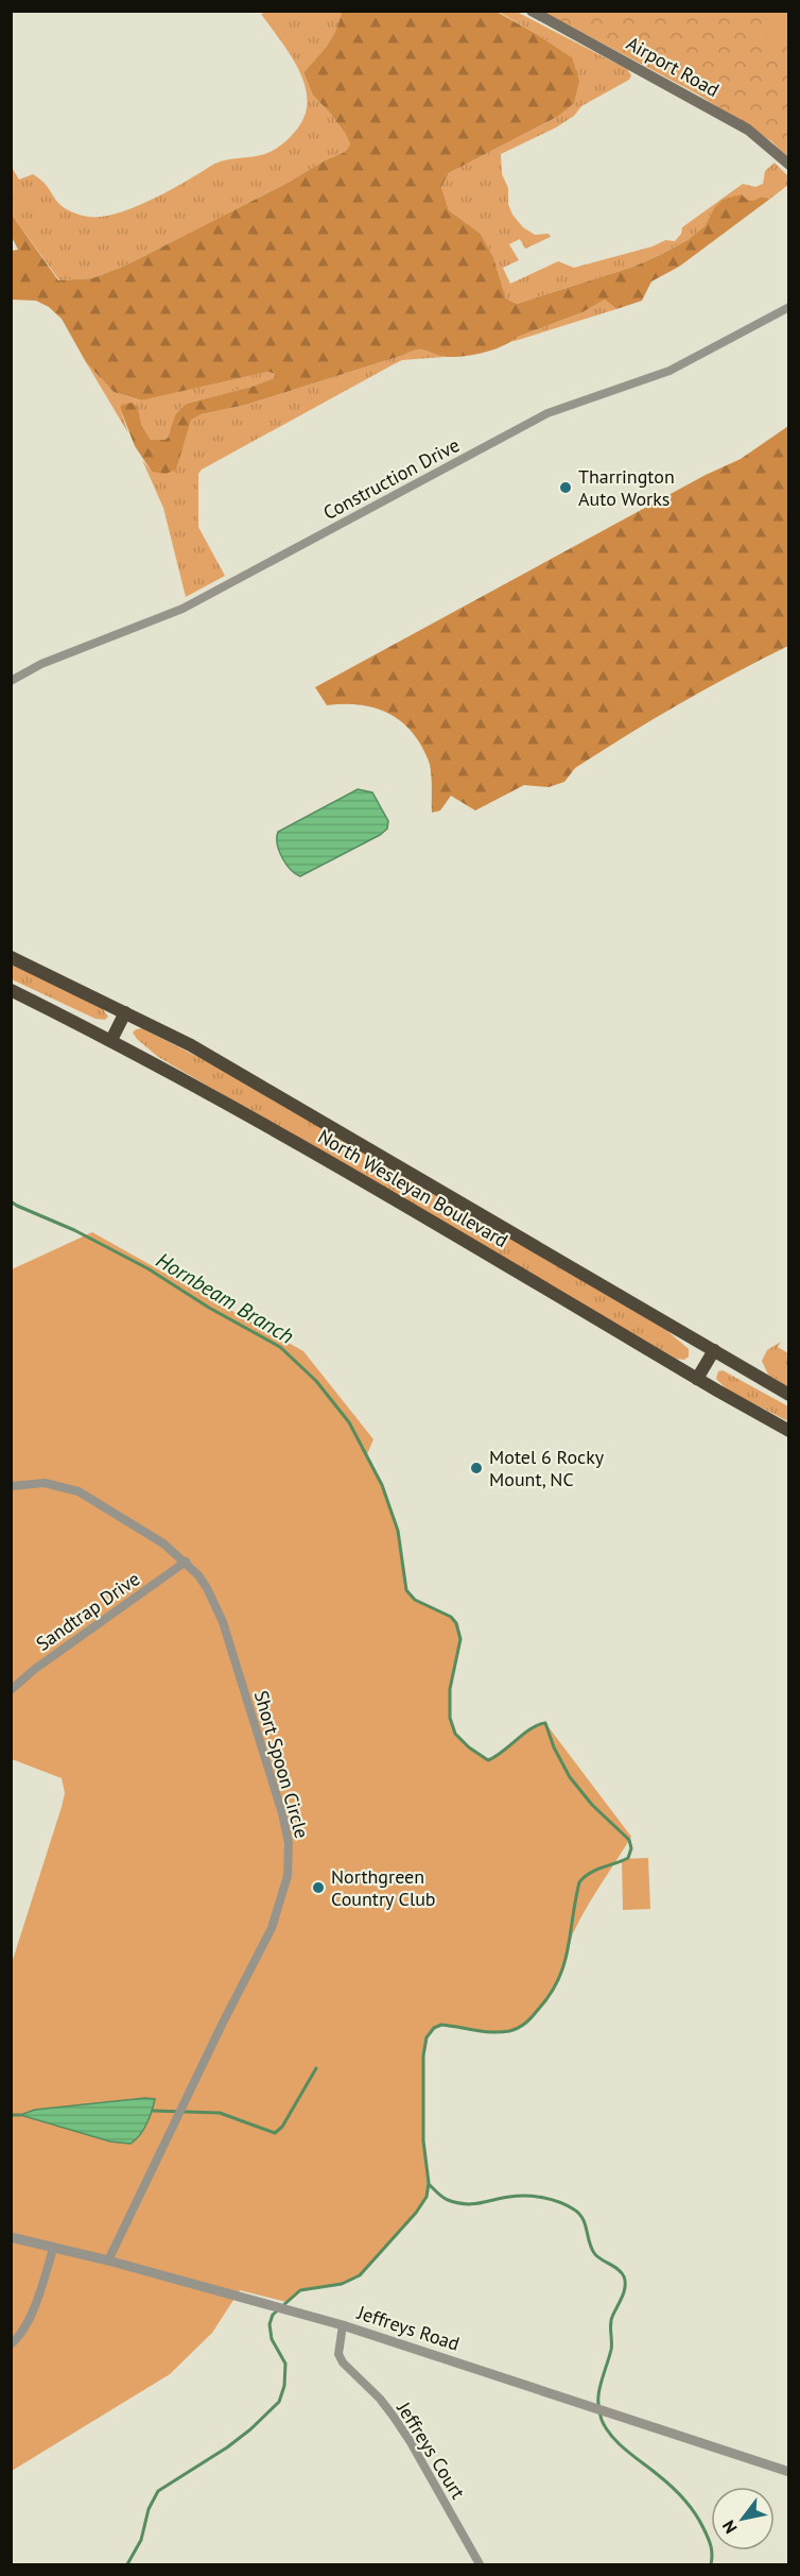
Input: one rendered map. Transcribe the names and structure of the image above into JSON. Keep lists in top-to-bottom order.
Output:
{
  "streets": {
    "highway": ["North Wesleyan Boulevard"],
    "main road": ["Airport Road"],
    "street": [
      "Construction Drive",
      "Sandtrap Drive",
      "Short Spoon Circle",
      "Jeffreys Road",
      "Jeffreys Court"
    ]
  },
  "crossings": [
    ["Sandtrap Drive", "Short Spoon Circle"],
    ["Short Spoon Circle", "Jeffreys Road"],
    ["Jeffreys Road", "Jeffreys Court"]
  ],
  "water": ["Hornbeam Branch"],
  "places": ["Tharrington Auto Works", "Motel 6 Rocky Mount, NC", "Northgreen Country Club"],
  "north": "bottom left"
}
